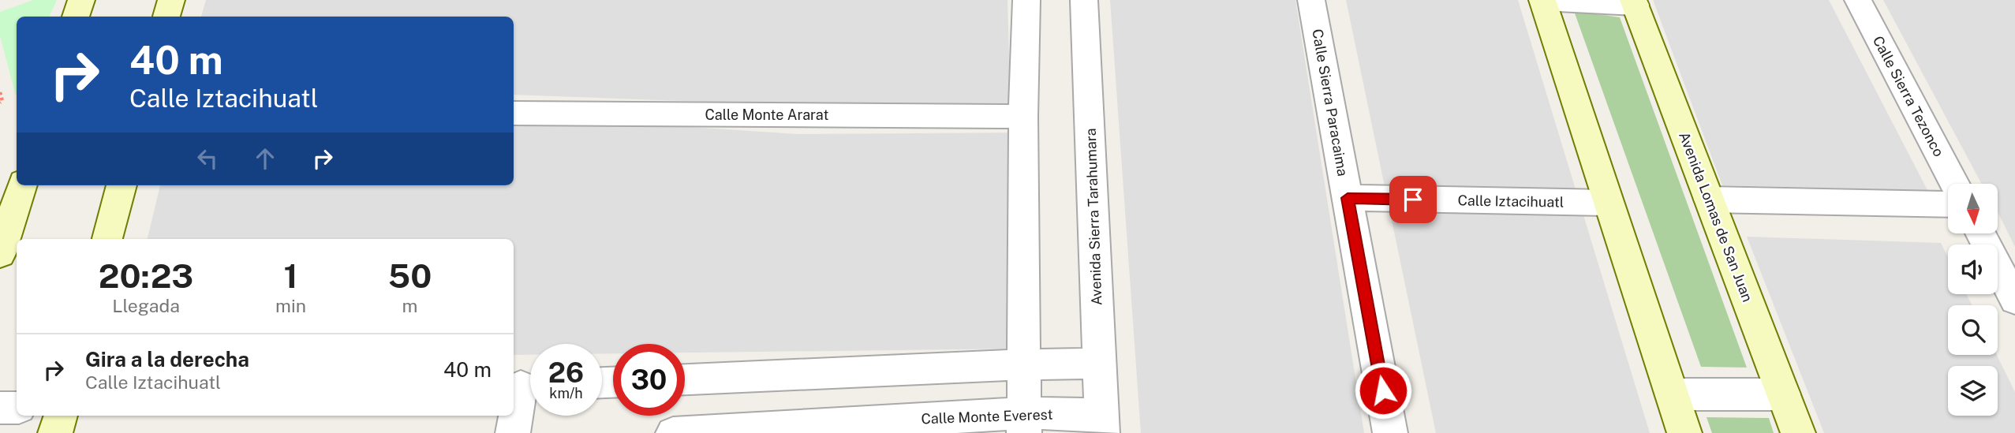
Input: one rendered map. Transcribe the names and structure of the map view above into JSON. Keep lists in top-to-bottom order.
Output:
{
  "streets": {
    "street": [
      "Calle Sierra Tezonco",
      "Calle Sierra Paracaima",
      "Calle Monte Ararat",
      "Calle Iztacihuatl",
      "Avenida Sierra Tarahumara",
      "Avenida Lomas de San Juan",
      "Calle Monte Everest"
    ]
  },
  "crossings": [
    ["Calle Sierra Paracaima", "Calle Iztacihuatl"],
    ["Avenida Sierra Tarahumara", "Calle Monte Everest"]
  ],
  "north": "bottom",
  "page": {
    "turn": ["40 m", "Calle Iztacihuatl"],
    "eta": [
      "20:23",
      "Llegada",
      "1",
      "min",
      "50",
      "m"
    ],
    "list": [
      {
        "name": "Gira a la derecha",
        "note": "Calle Iztacihuatl",
        "value": "40 m"
      }
    ],
    "speed": "26 km/h",
    "limit": "30"
  }
}
